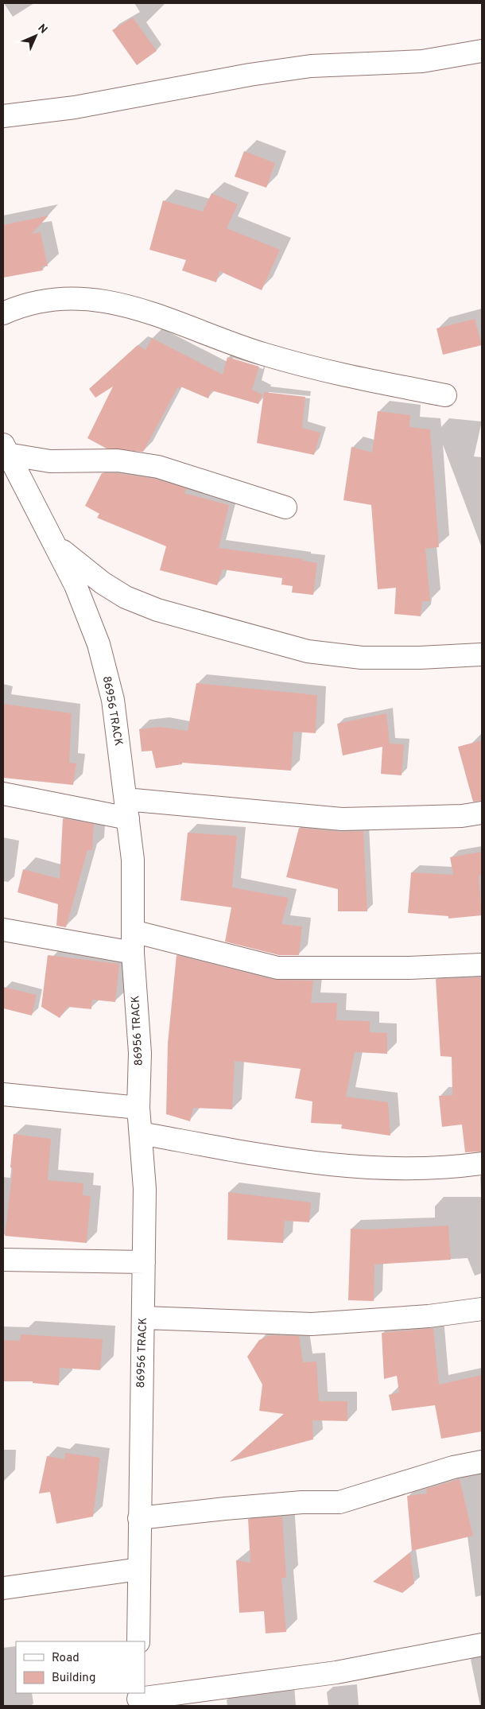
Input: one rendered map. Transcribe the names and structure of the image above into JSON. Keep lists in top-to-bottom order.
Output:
{
  "streets": {
    "street": ["86956 TRACK"]
  },
  "legend": ["Road", "Building"],
  "north": "top right"
}
